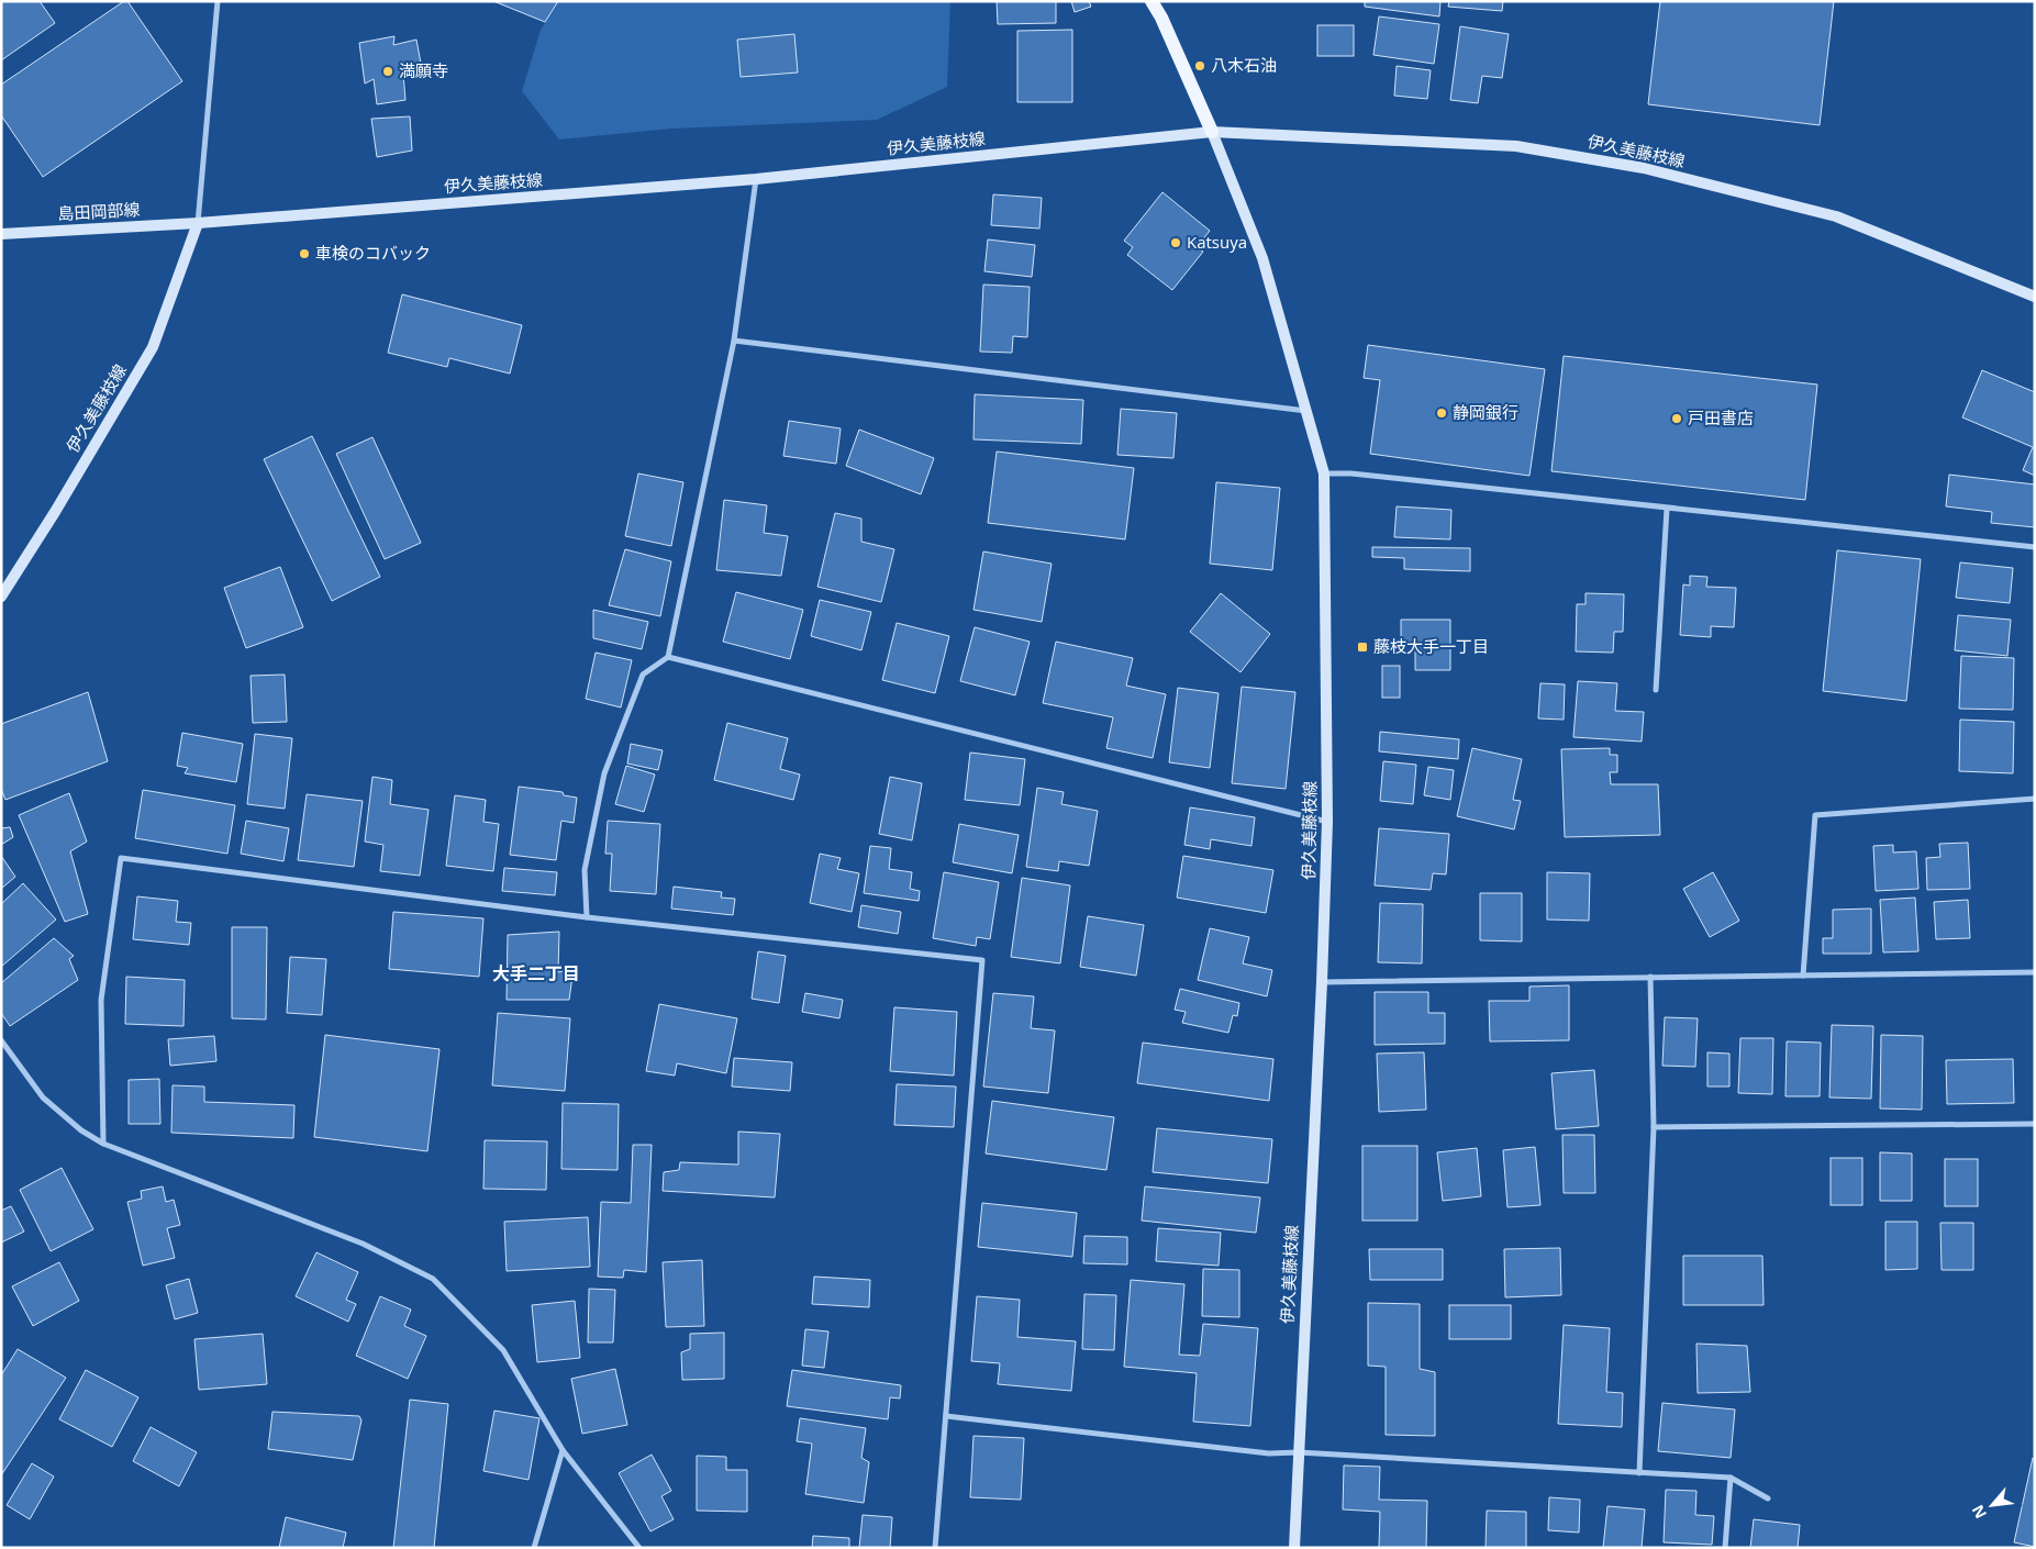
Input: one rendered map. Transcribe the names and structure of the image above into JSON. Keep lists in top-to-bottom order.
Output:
{
  "streets": {
    "main road": ["伊久美藤枝線", "島田岡部線"]
  },
  "crossings": [
    ["伊久美藤枝線", "島田岡部線"]
  ],
  "districts": ["大手二丁目"],
  "places": {
    "other": [
      "八木石油",
      "満願寺",
      "Katsuya",
      "車検のコバック",
      "静岡銀行",
      "戸田書店"
    ],
    "transit": ["藤枝大手一丁目"]
  },
  "north": "bottom left"
}
